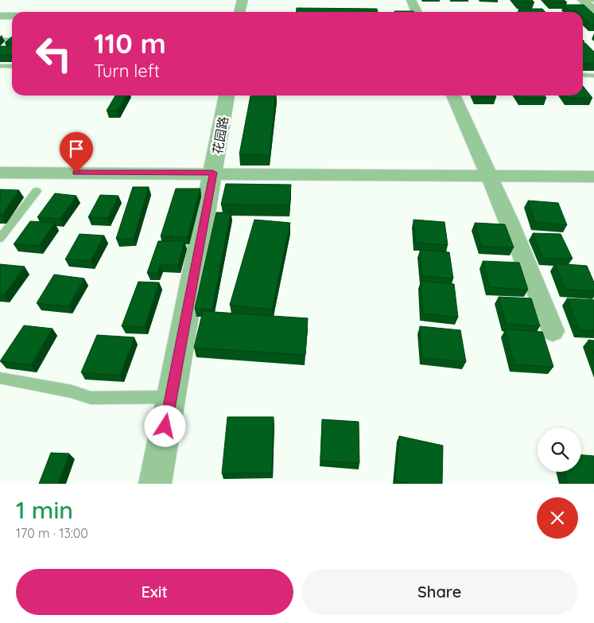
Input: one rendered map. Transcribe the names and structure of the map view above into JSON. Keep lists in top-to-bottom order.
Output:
{
  "streets": {
    "street": ["花园路"]
  },
  "page": {
    "turn": ["110 m", "Turn left"],
    "heading": ["1 min", "170 m · 13:00"],
    "buttons": ["Exit", "Share"]
  }
}
